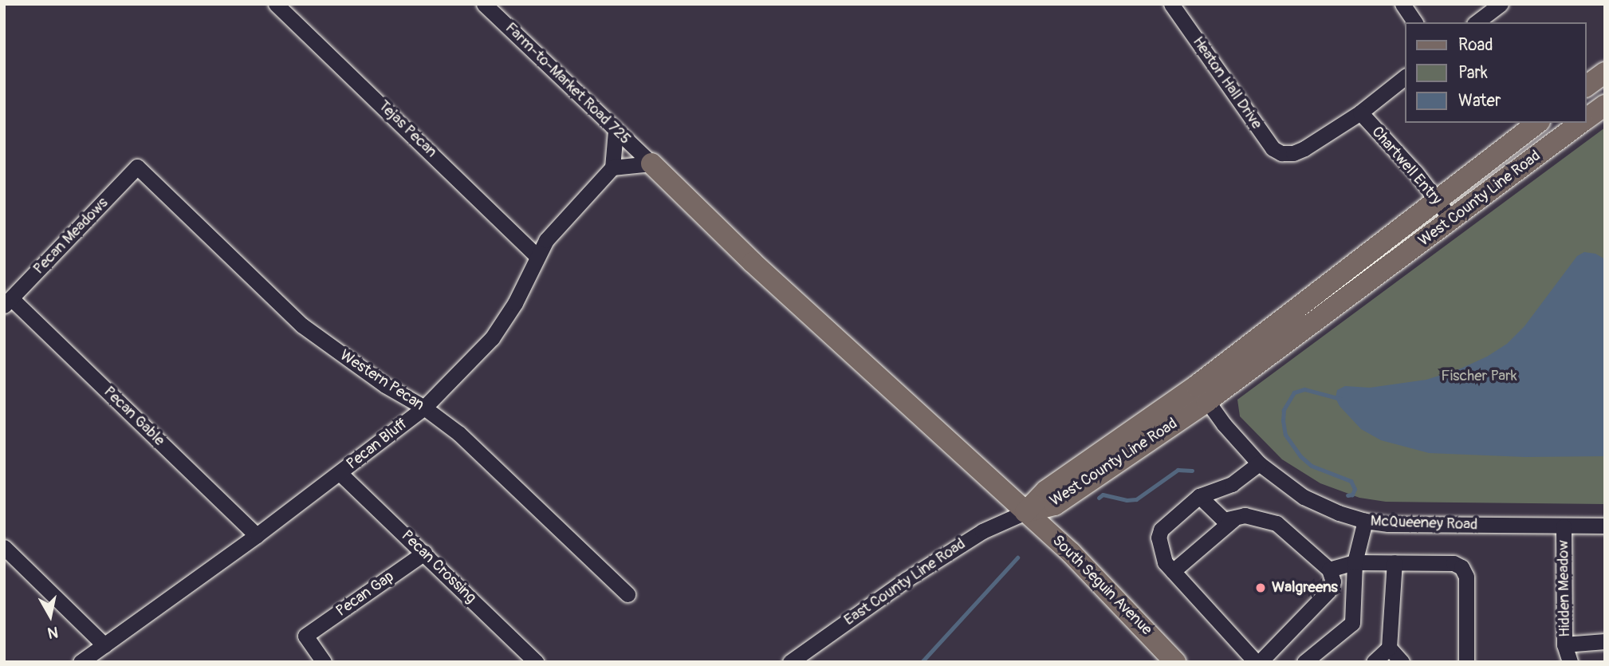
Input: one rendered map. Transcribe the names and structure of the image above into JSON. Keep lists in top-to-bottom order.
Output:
{
  "streets": {
    "main road": ["West County Line Road", "South Seguin Avenue"],
    "street": [
      "Heaton Hall Drive",
      "Farm-to-Market Road 725",
      "Tejas Pecan",
      "Chartwell Entry",
      "Pecan Meadows",
      "Western Pecan",
      "Pecan Gable",
      "Pecan Bluff",
      "McQueeney Road",
      "Pecan Crossing",
      "East County Line Road",
      "Hidden Meadow",
      "Pecan Gap"
    ]
  },
  "crossings": [
    ["Heaton Hall Drive", "Chartwell Entry"],
    ["Farm-to-Market Road 725", "South Seguin Avenue"],
    ["Tejas Pecan", "Pecan Bluff"],
    ["Chartwell Entry", "West County Line Road"],
    ["West County Line Road", "McQueeney Road"],
    ["West County Line Road", "East County Line Road"],
    ["West County Line Road", "South Seguin Avenue"],
    ["Pecan Meadows", "Western Pecan"],
    ["Pecan Meadows", "Pecan Gable"],
    ["Western Pecan", "Pecan Bluff"],
    ["Pecan Gable", "Pecan Bluff"],
    ["Pecan Bluff", "Pecan Crossing"],
    ["McQueeney Road", "Hidden Meadow"],
    ["Pecan Crossing", "Pecan Gap"],
    ["East County Line Road", "South Seguin Avenue"]
  ],
  "parks": ["Fischer Park"],
  "places": ["Walgreens"],
  "legend": ["Road", "Park", "Water"],
  "north": "bottom"
}
